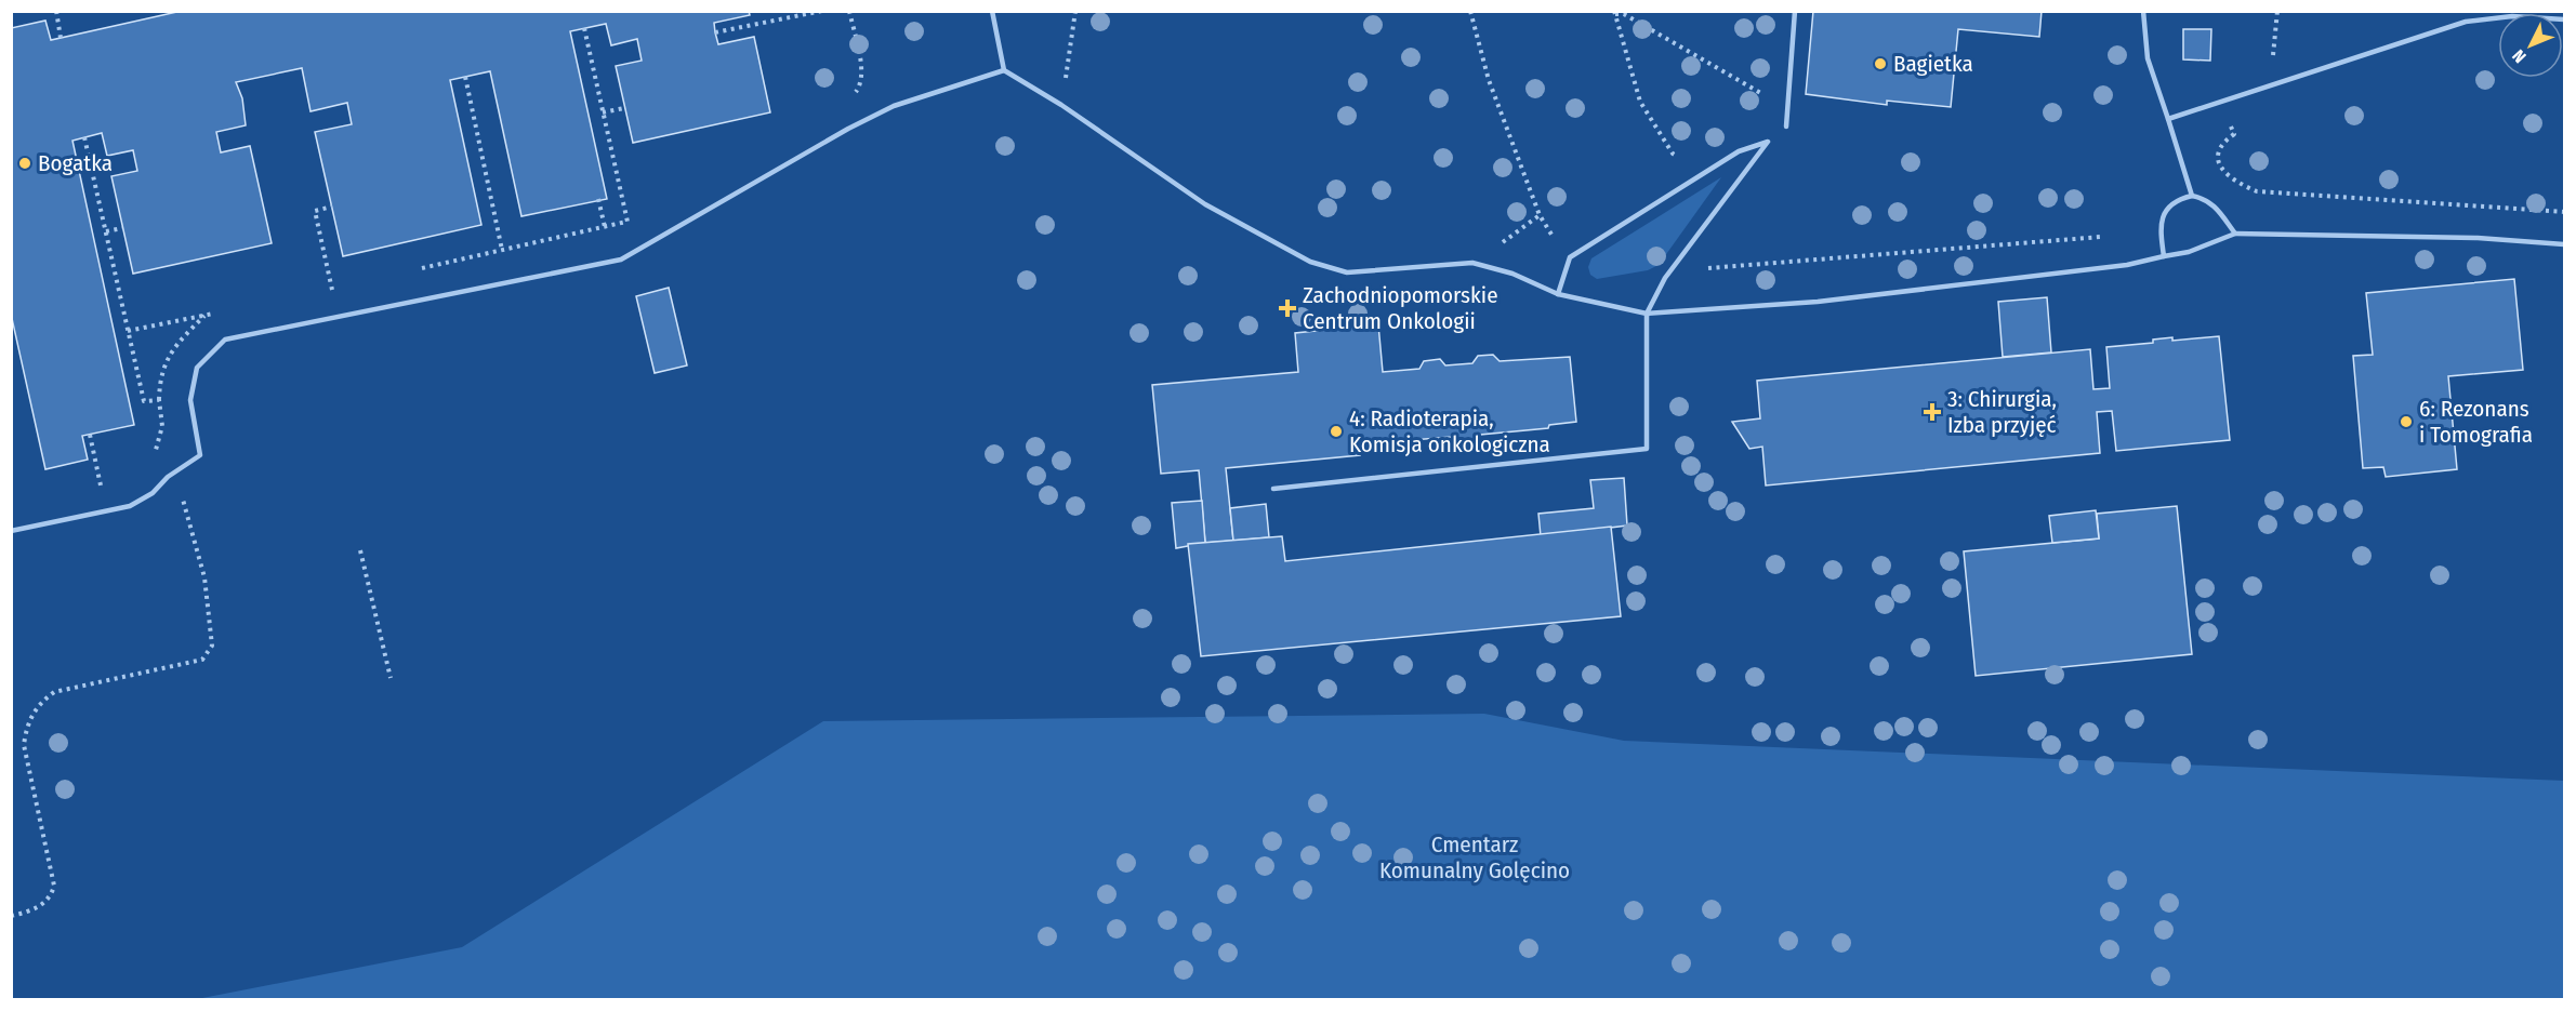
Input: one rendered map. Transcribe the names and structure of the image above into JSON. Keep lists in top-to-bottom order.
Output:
{
  "parks": ["Cmentarz Komunalny Golęcino"],
  "places": {
    "other": [
      "Bagietka",
      "Bogatka",
      "6: Rezonans i Tomografia",
      "4: Radioterapia, Komisja onkologiczna"
    ],
    "health": ["Zachodniopomorskie Centrum Onkologii", "3: Chirurgia, Izba przyjęć"]
  },
  "north": "bottom left"
}
